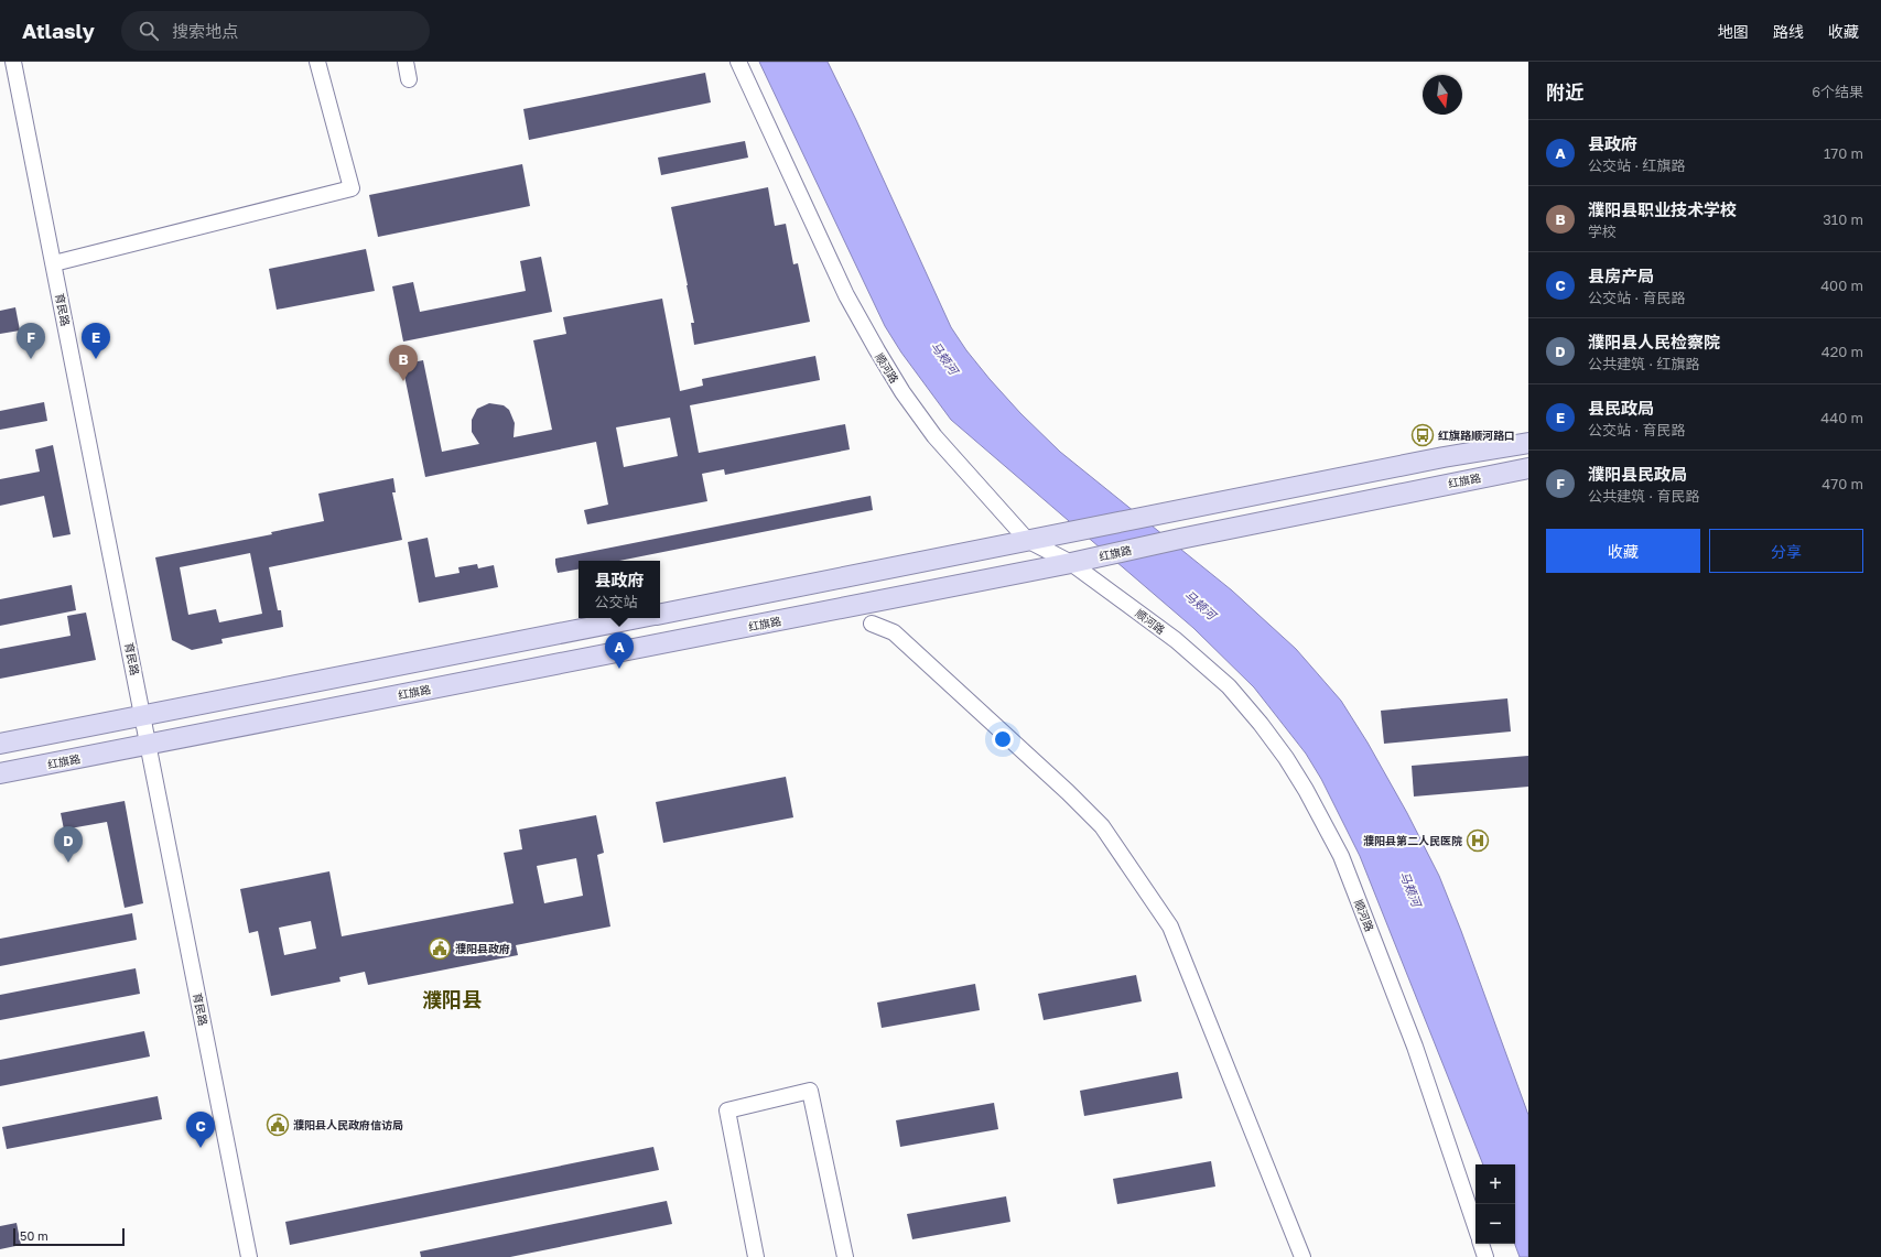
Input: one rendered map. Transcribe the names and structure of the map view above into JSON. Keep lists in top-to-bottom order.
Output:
{
  "streets": {
    "main road": ["红旗路"],
    "street": ["育民路", "顺河路"]
  },
  "crossings": [
    ["育民路", "红旗路"],
    ["顺河路", "红旗路"]
  ],
  "districts": ["濮阳县"],
  "water": ["马颊河"],
  "places": {
    "bus stop": ["红旗路顺河路口"],
    "hospital": ["濮阳县第二人民医院"],
    "public building": ["濮阳县政府", "濮阳县人民政府信访局"]
  },
  "scale_bar": "50 m",
  "north": "bottom",
  "page": {
    "header": "Atlasly",
    "search": "搜索地点",
    "nav": ["地图", "路线", "收藏"],
    "heading": ["附近", "6个结果"],
    "list": [
      {
        "mark": "A",
        "name": "县政府",
        "note": "公交站 · 红旗路",
        "value": "170 m"
      },
      {
        "mark": "B",
        "name": "濮阳县职业技术学校",
        "note": "学校",
        "value": "310 m"
      },
      {
        "mark": "C",
        "name": "县房产局",
        "note": "公交站 · 育民路",
        "value": "400 m"
      },
      {
        "mark": "D",
        "name": "濮阳县人民检察院",
        "note": "公共建筑 · 红旗路",
        "value": "420 m"
      },
      {
        "mark": "E",
        "name": "县民政局",
        "note": "公交站 · 育民路",
        "value": "440 m"
      },
      {
        "mark": "F",
        "name": "濮阳县民政局",
        "note": "公共建筑 · 育民路",
        "value": "470 m"
      }
    ],
    "pins": [
      "E",
      "F",
      "B",
      "A",
      "D",
      "C"
    ],
    "buttons": ["收藏", "分享"],
    "popup": ["县政府", "公交站"],
    "map_buttons": ["+", "−"],
    "scale": "50 m"
  }
}
